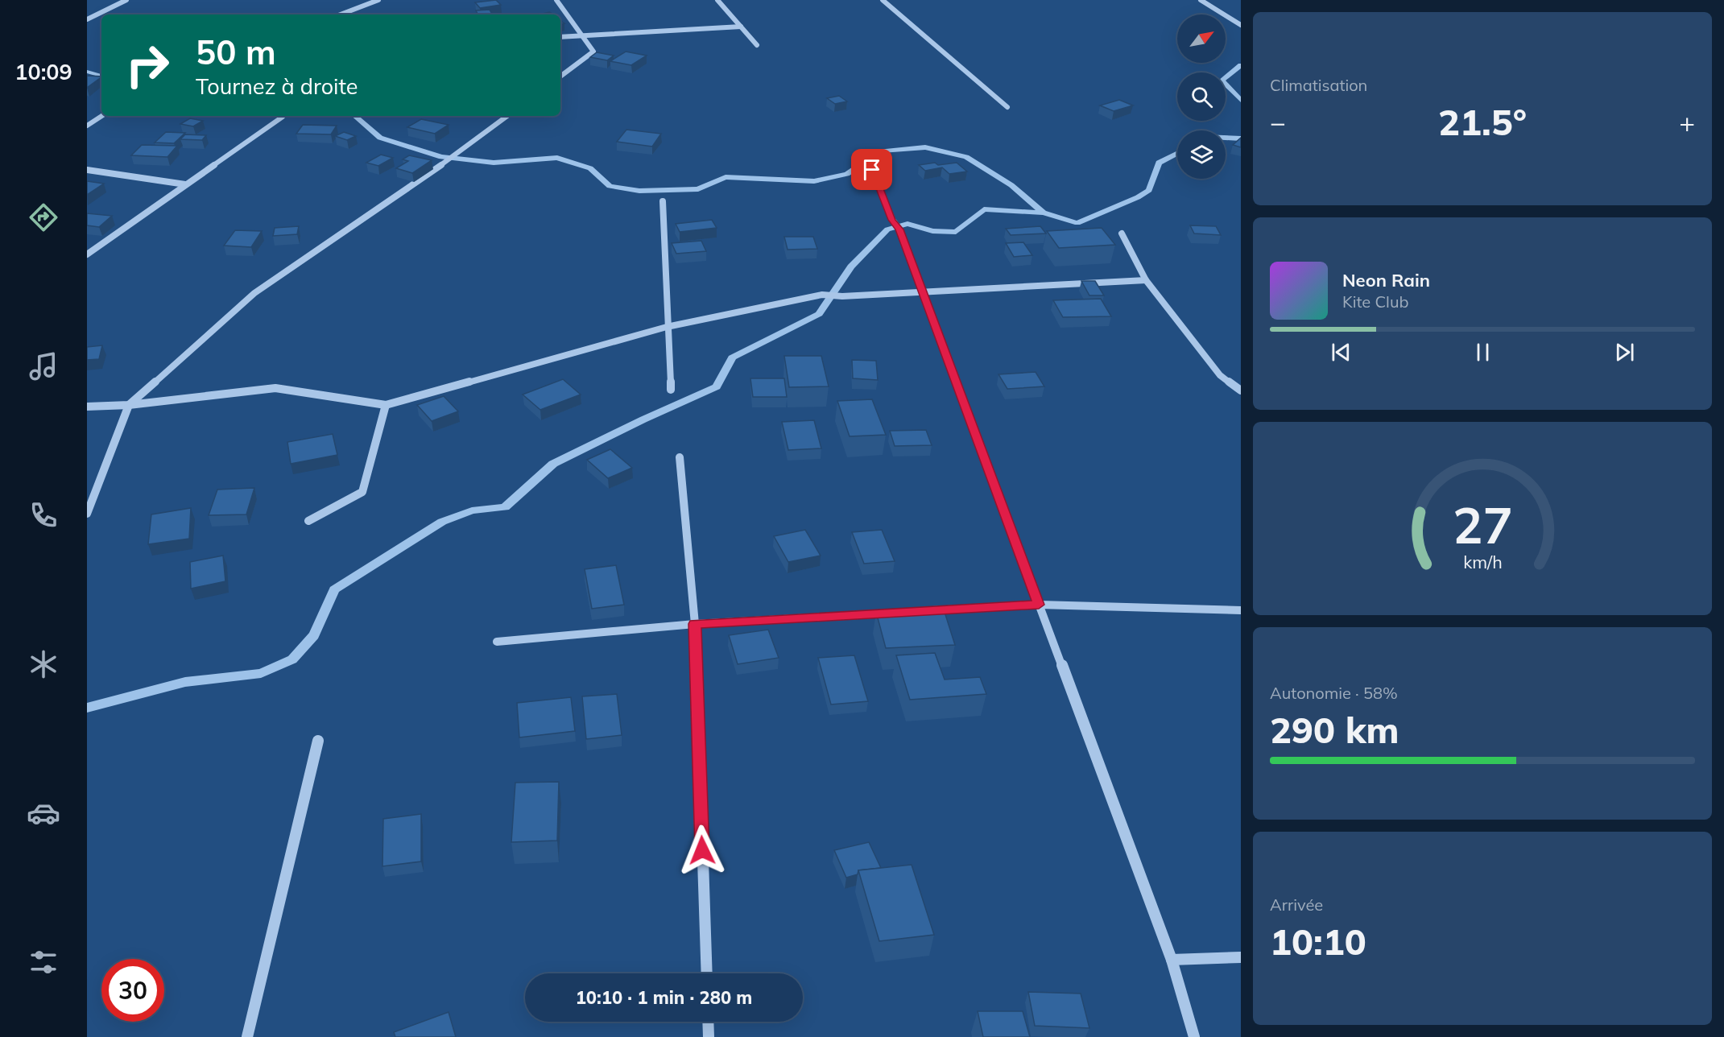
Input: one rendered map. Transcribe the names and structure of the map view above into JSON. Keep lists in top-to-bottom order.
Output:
{
  "north": "top right",
  "page": {
    "tabs": "10:09",
    "tile": [
      "Climatisation",
      ["Autonomie · 58%", "290 km"],
      ["Arrivée", "10:10"]
    ],
    "turn": ["50 m", "Tournez à droite"],
    "heat": ["−", "21.5°", "+"],
    "song": ["Neon Rain", "Kite Club"],
    "limit": "30",
    "trip": "10:10 · 1 min · 280 m",
    "gauge": ["27", "km/h"]
  }
}
